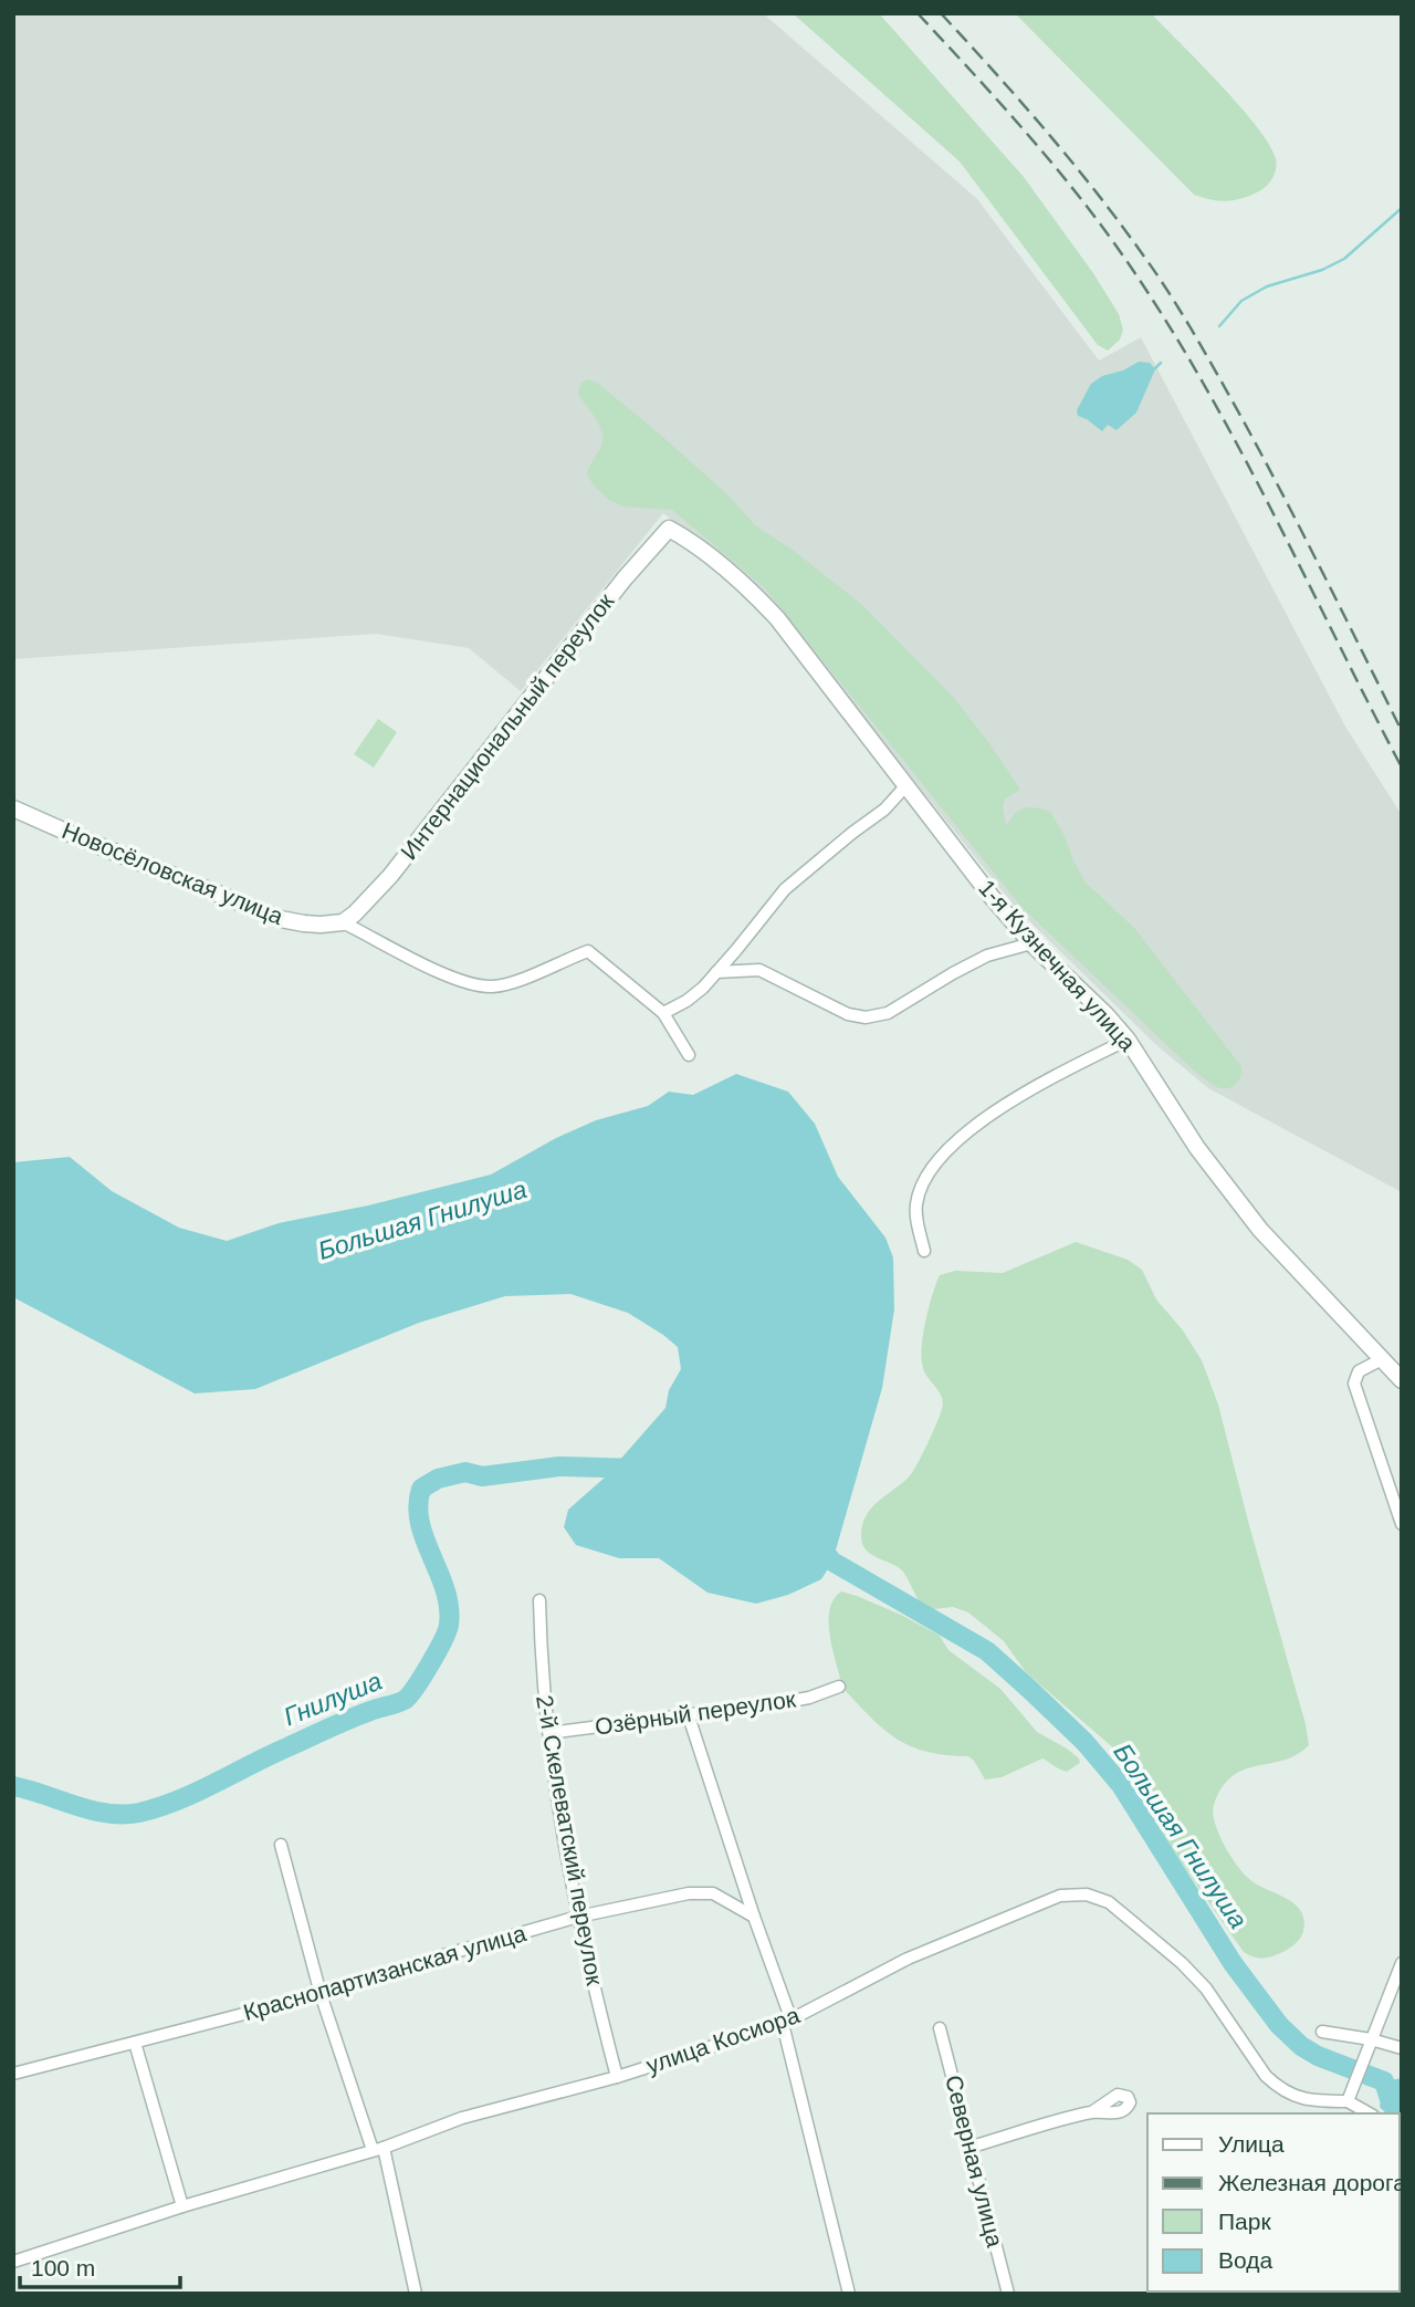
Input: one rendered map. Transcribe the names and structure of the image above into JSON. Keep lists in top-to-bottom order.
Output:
{
  "streets": {
    "street": [
      "Интернациональный переулок",
      "Новосёловская улица",
      "1-я Кузнечная улица",
      "Озёрный переулок",
      "2-й Скелеватский переулок",
      "Краснопартизанская улица",
      "улица Косиора",
      "Северная улица"
    ]
  },
  "crossings": [
    ["Интернациональный переулок", "Новосёловская улица"],
    ["Интернациональный переулок", "1-я Кузнечная улица"],
    ["Озёрный переулок", "2-й Скелеватский переулок"],
    ["2-й Скелеватский переулок", "Краснопартизанская улица"],
    ["2-й Скелеватский переулок", "улица Косиора"]
  ],
  "water": ["Большая Гнилуша", "Гнилуша"],
  "legend": [
    "Улица",
    "Железная дорога",
    "Парк",
    "Вода"
  ],
  "scale_bar": "100 m"
}
